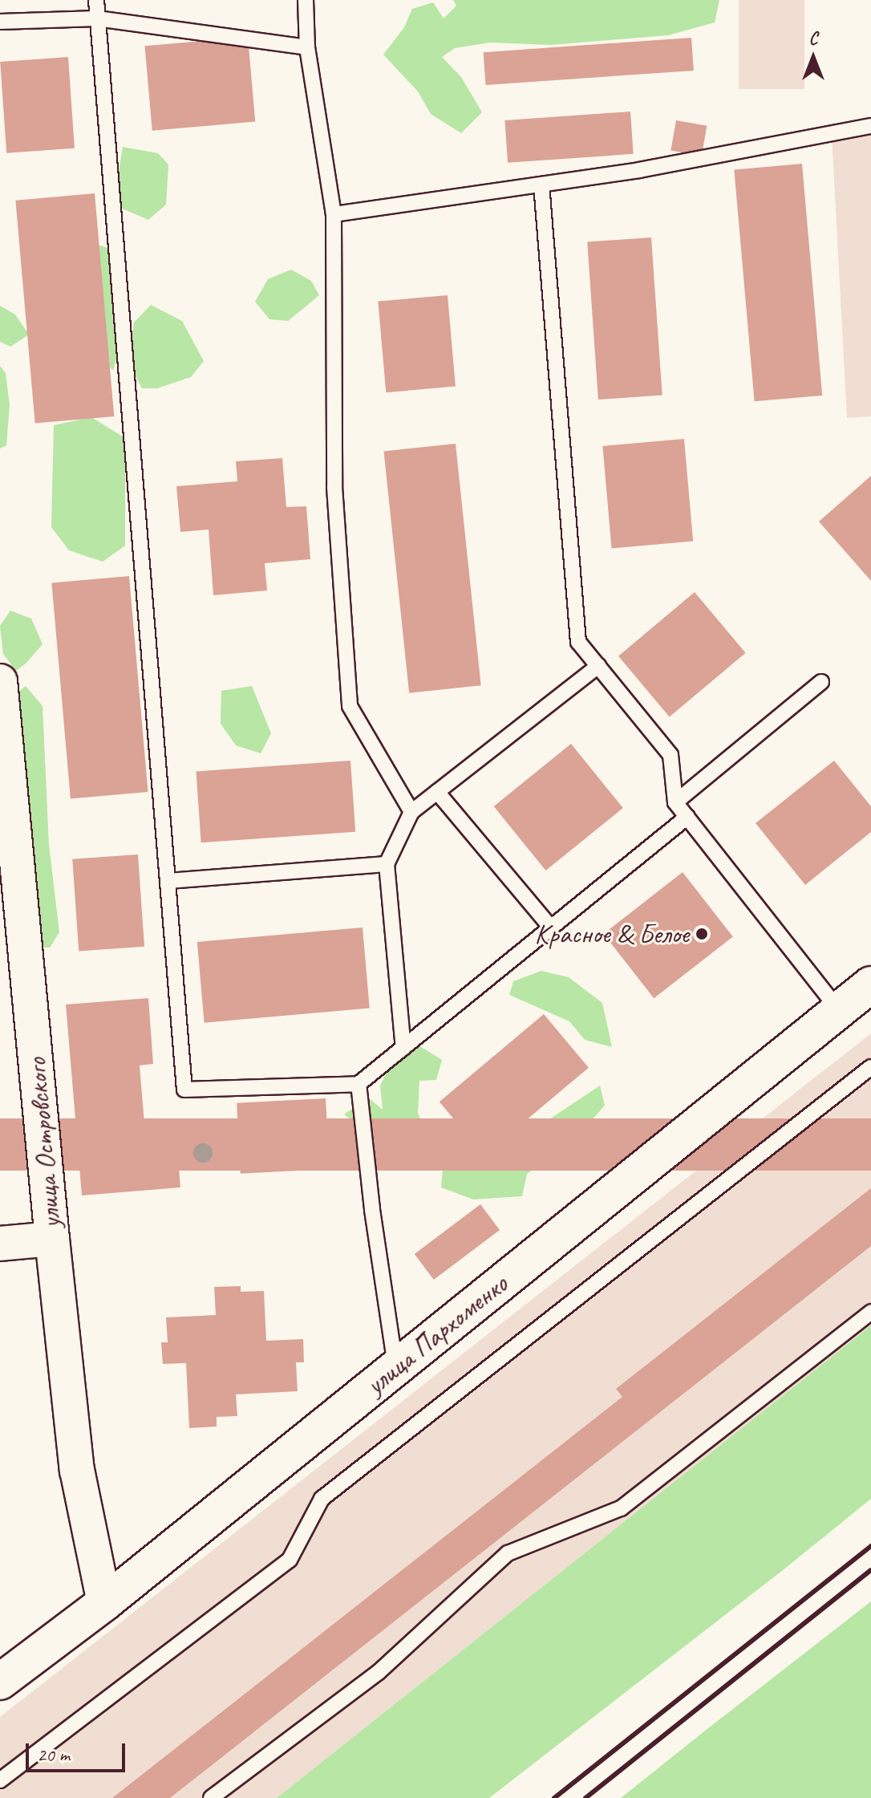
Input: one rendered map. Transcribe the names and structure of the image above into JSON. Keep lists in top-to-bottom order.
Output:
{
  "streets": {
    "main road": ["улица Пархоменко"],
    "street": ["улица Островского"]
  },
  "crossings": [
    ["улица Островского", "улица Пархоменко"]
  ],
  "places": ["Красное & Белое"],
  "scale_bar": "20 m",
  "north": "top"
}
